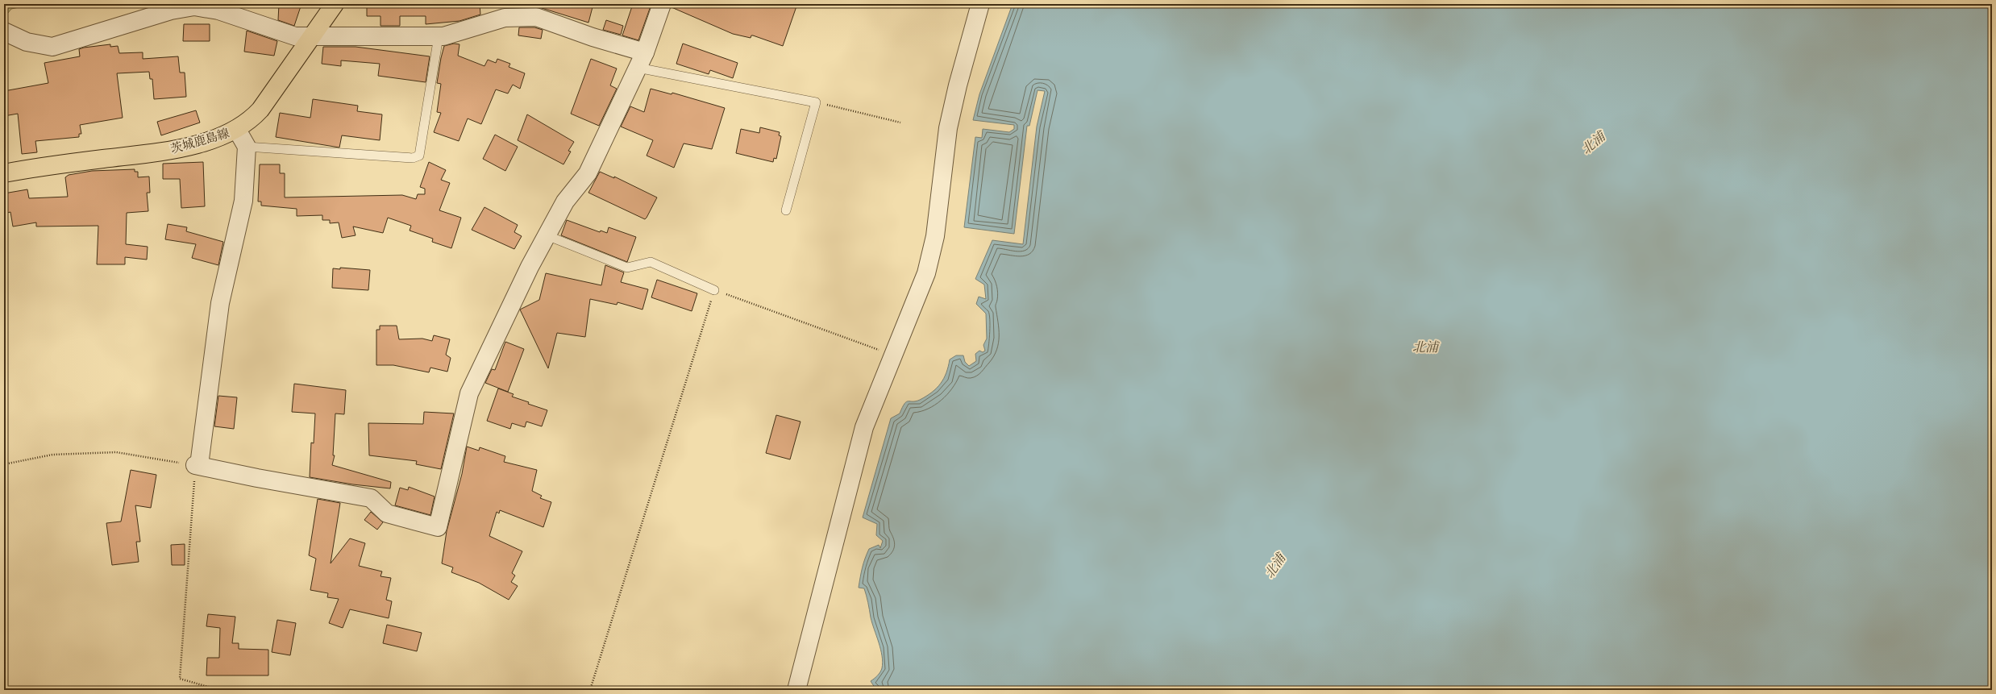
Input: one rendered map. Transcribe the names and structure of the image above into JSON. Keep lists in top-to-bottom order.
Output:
{
  "streets": {
    "main road": ["茨城鹿島線"]
  },
  "water": ["北浦"]
}
